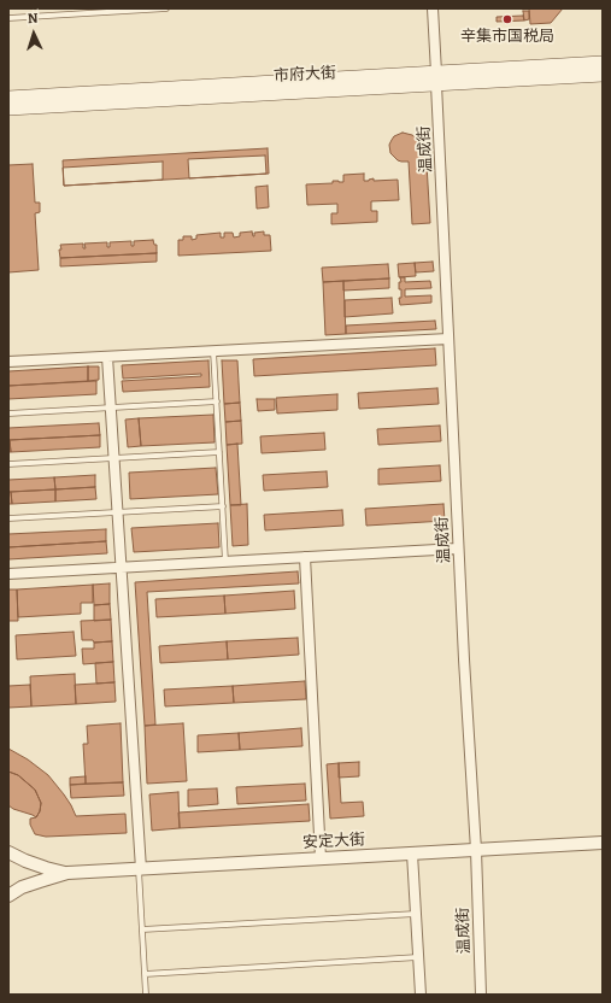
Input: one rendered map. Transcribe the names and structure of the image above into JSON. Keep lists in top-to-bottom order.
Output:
{
  "streets": {
    "main road": ["市府大街"],
    "street": ["温成街", "安定大街"]
  },
  "crossings": [
    ["市府大街", "温成街"],
    ["温成街", "安定大街"]
  ],
  "places": ["辛集市国税局"],
  "north": "top"
}
